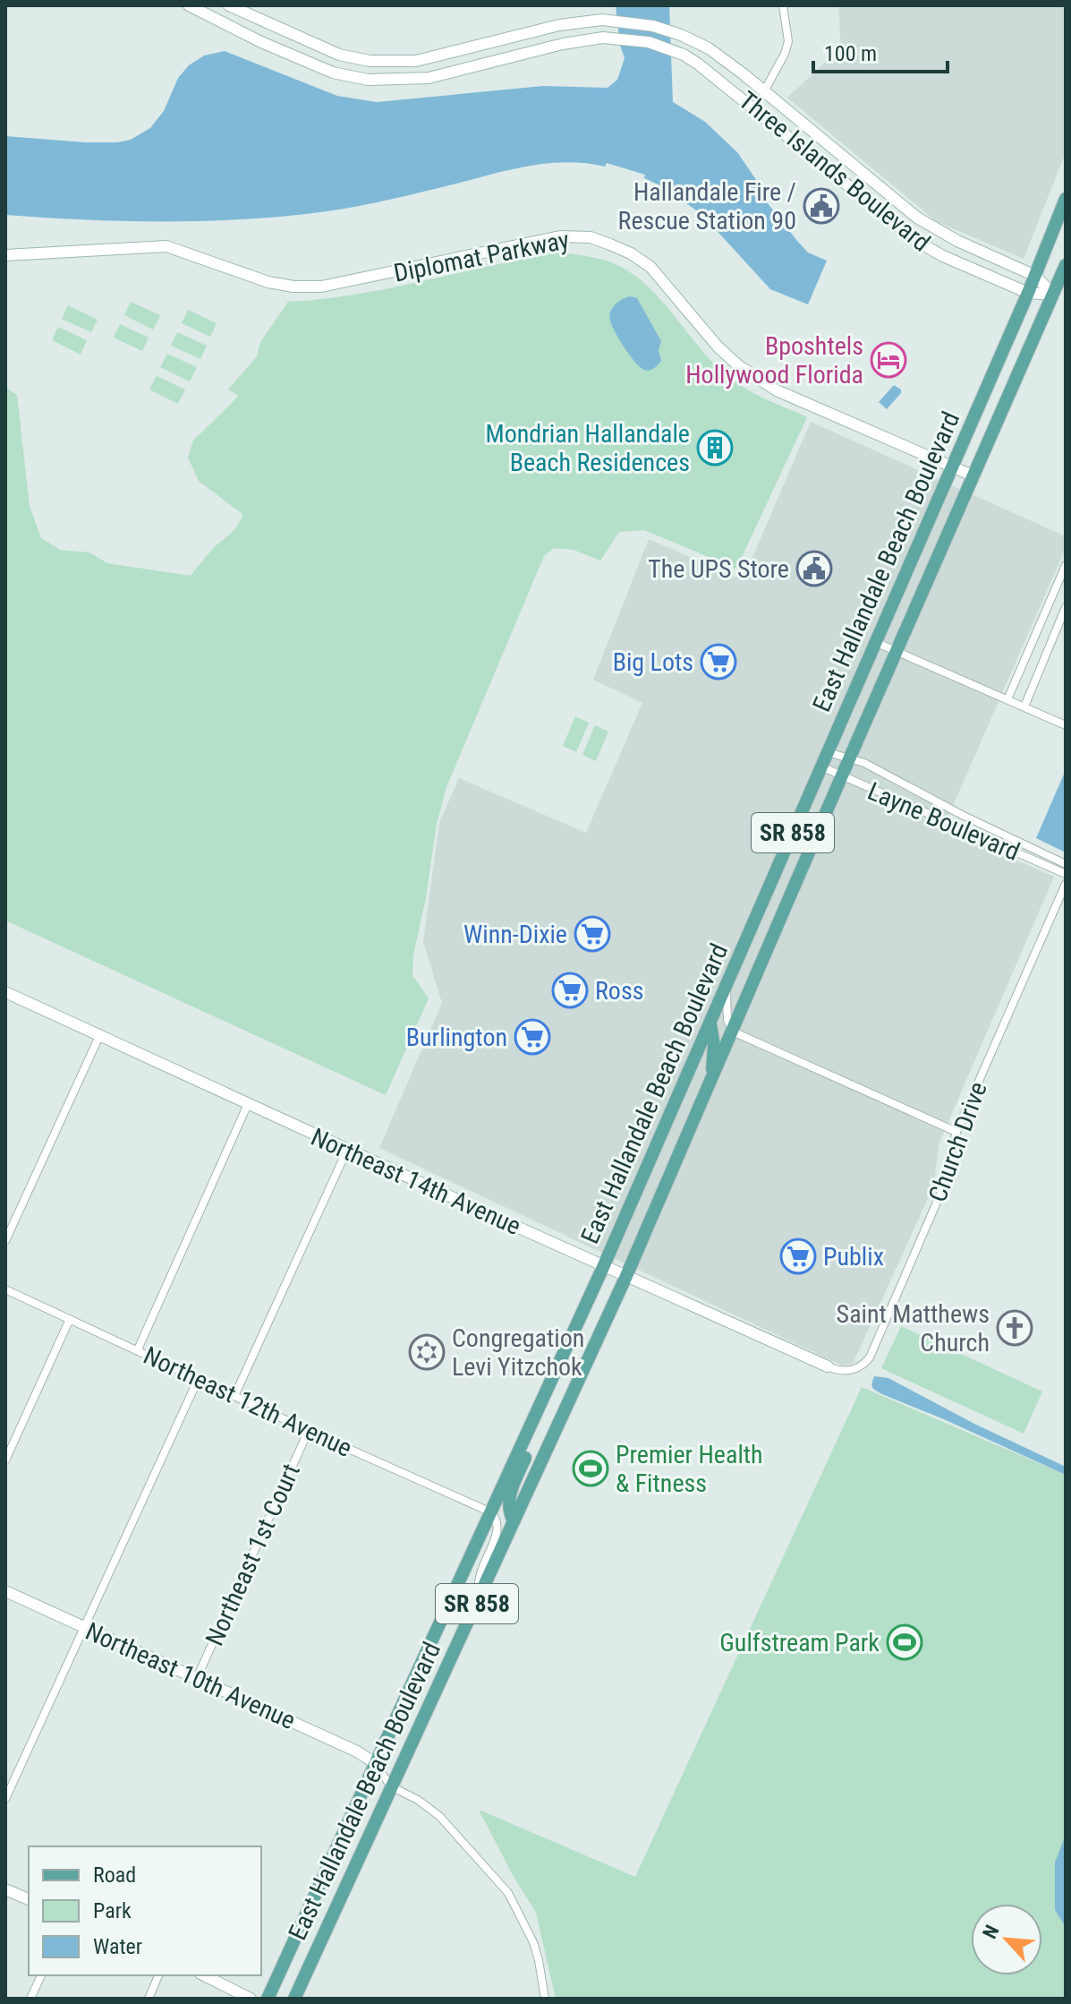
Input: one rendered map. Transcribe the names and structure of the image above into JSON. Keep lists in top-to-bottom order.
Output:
{
  "streets": {
    "main road": ["East Hallandale Beach Boulevard", "SR 858"],
    "street": [
      "Three Islands Boulevard",
      "Diplomat Parkway",
      "Layne Boulevard",
      "Church Drive",
      "Northeast 14th Avenue",
      "Northeast 12th Avenue",
      "Northeast 1st Court",
      "Northeast 10th Avenue"
    ]
  },
  "crossings": [
    ["Three Islands Boulevard", "East Hallandale Beach Boulevard"],
    ["Diplomat Parkway", "East Hallandale Beach Boulevard"],
    ["East Hallandale Beach Boulevard", "Layne Boulevard"],
    ["East Hallandale Beach Boulevard", "Northeast 14th Avenue"],
    ["East Hallandale Beach Boulevard", "Northeast 12th Avenue"],
    ["East Hallandale Beach Boulevard", "Northeast 10th Avenue"],
    ["Church Drive", "Northeast 14th Avenue"],
    ["Northeast 12th Avenue", "Northeast 1st Court"],
    ["Northeast 1st Court", "Northeast 10th Avenue"]
  ],
  "places": {
    "public building": ["Hallandale Fire / Rescue Station 90", "The UPS Store"],
    "hotel": ["Bposhtels Hollywood Florida"],
    "building": ["Mondrian Hallandale Beach Residences"],
    "supermarket": [
      "Big Lots",
      "Winn-Dixie",
      "Ross",
      "Burlington",
      "Publix"
    ],
    "church": ["Saint Matthews Church"],
    "synagogue": ["Congregation Levi Yitzchok"],
    "sports": ["Premier Health & Fitness", "Gulfstream Park"]
  },
  "legend": ["Road", "Park", "Water"],
  "scale_bar": "100 m",
  "north": "top left"
}
